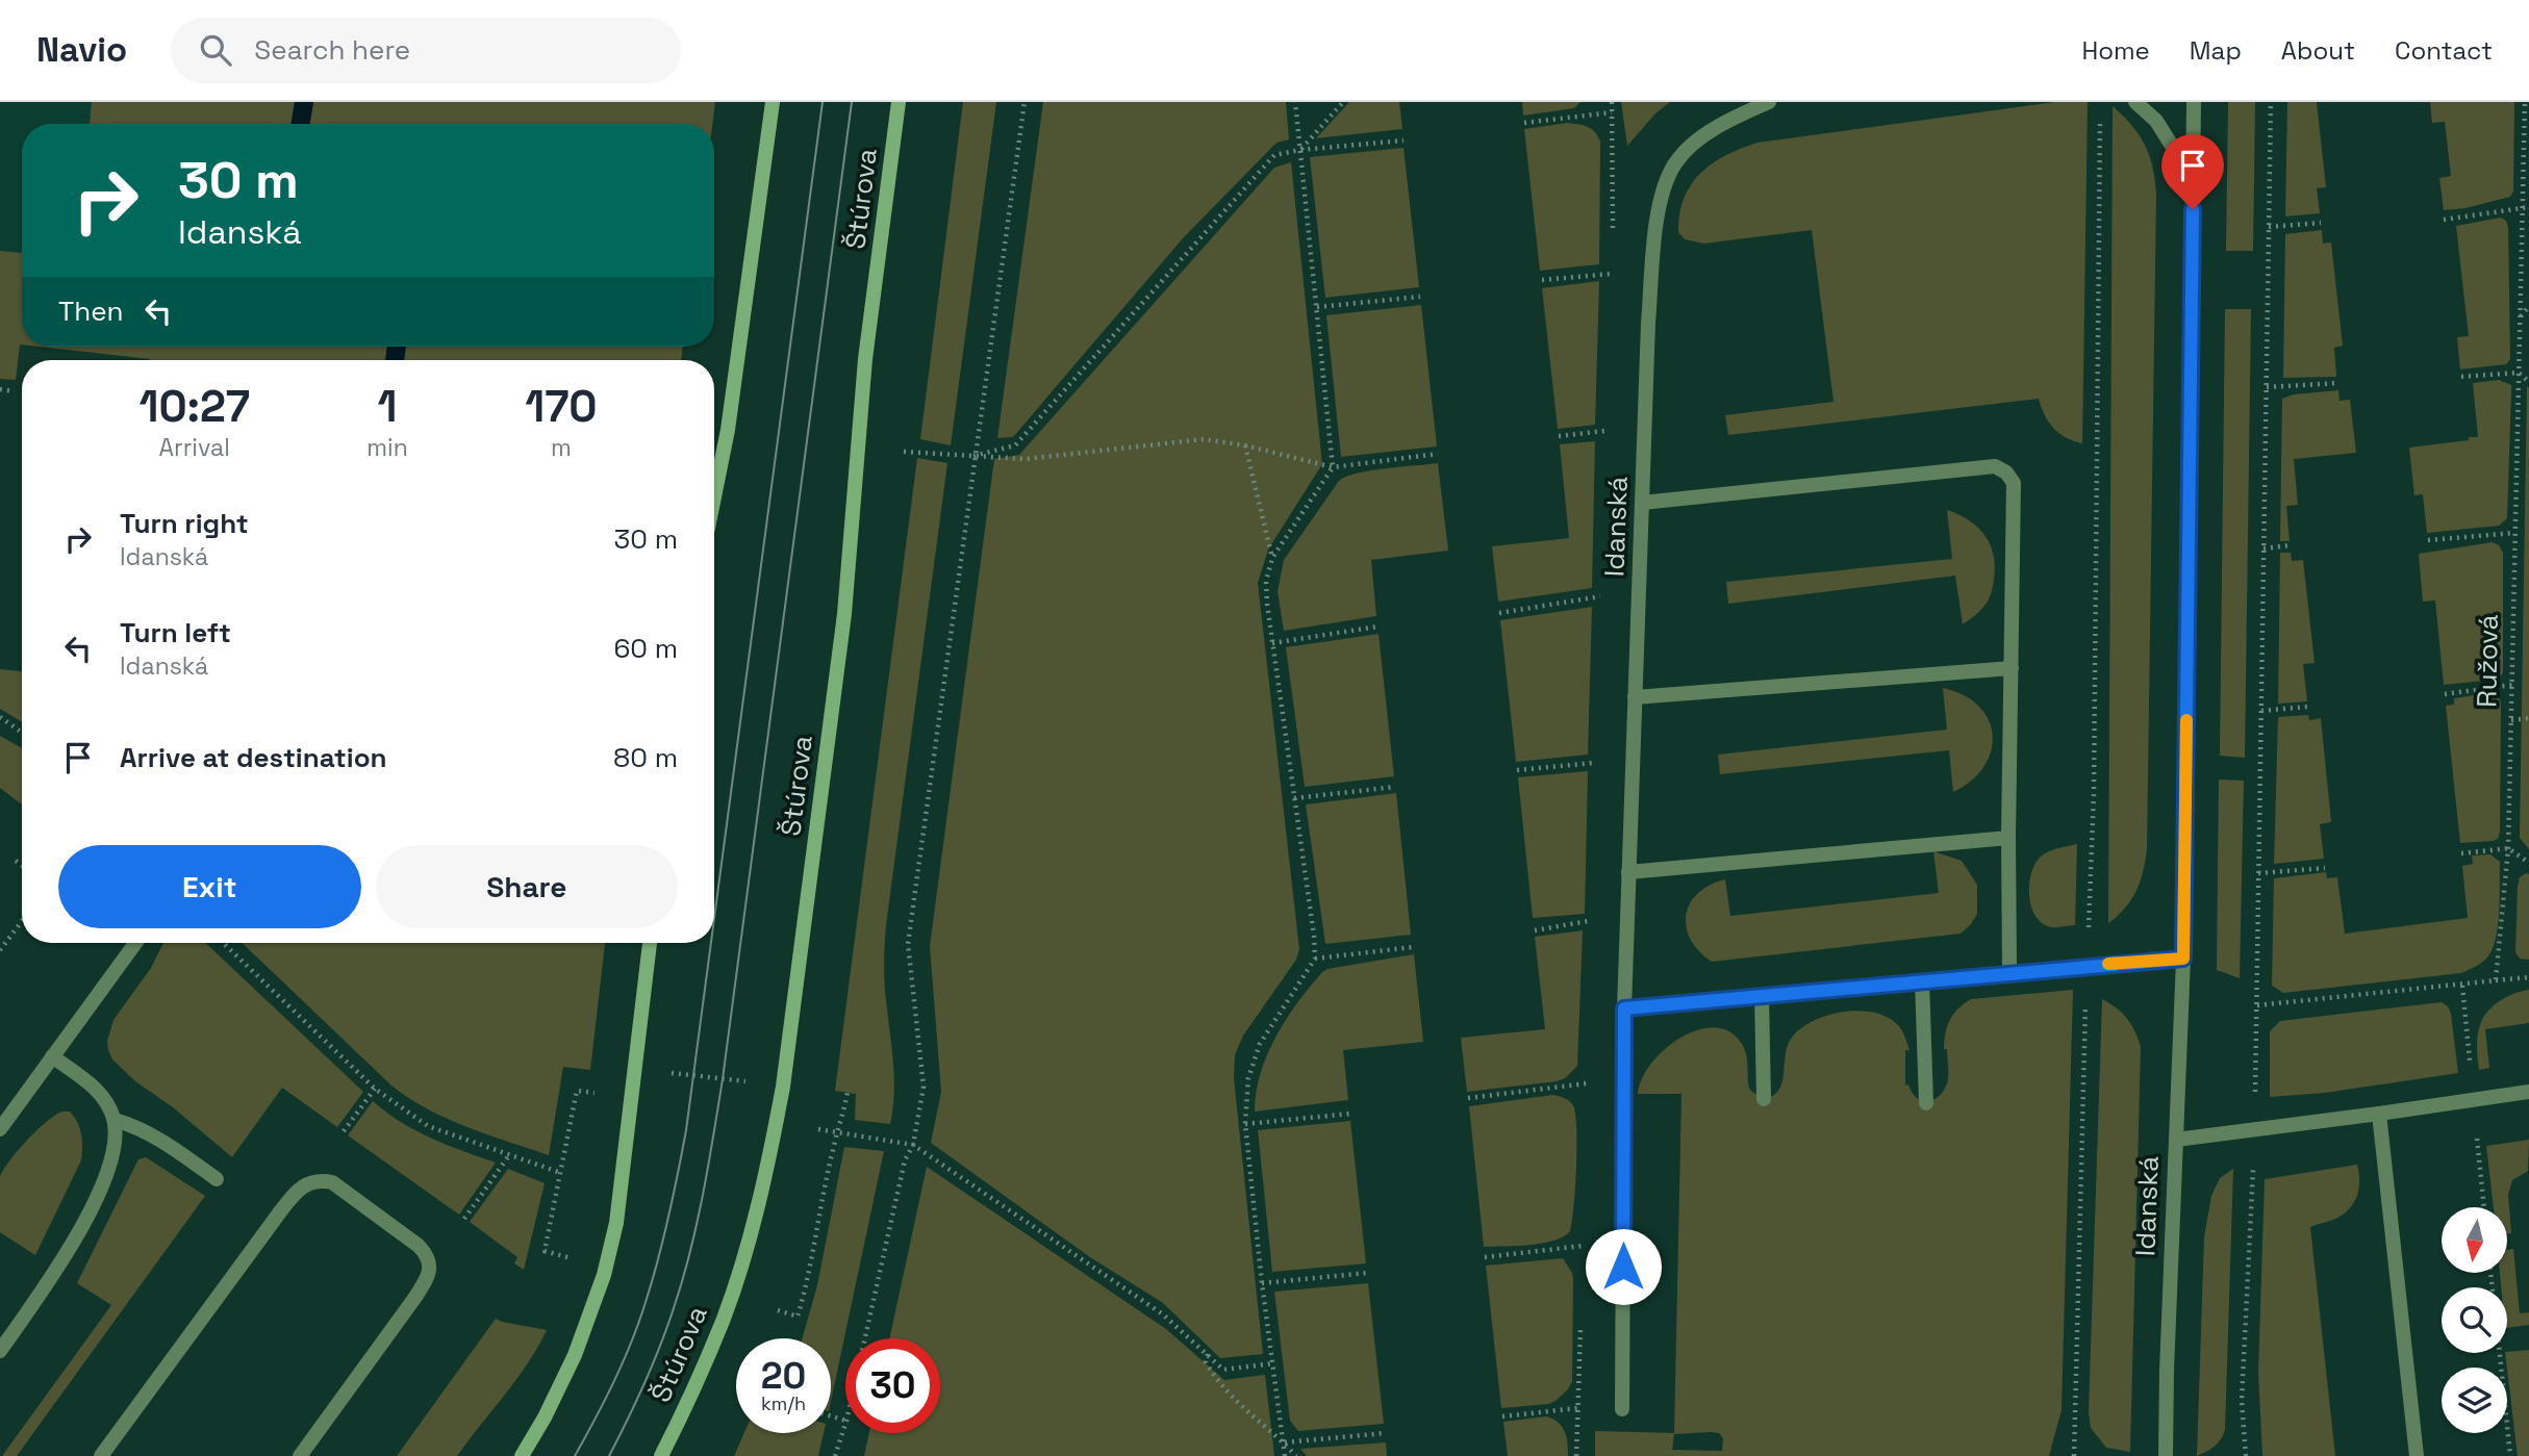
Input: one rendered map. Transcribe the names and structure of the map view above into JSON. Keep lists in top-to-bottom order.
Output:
{
  "streets": {
    "street": ["Štúrova", "Idanská"],
    "path": ["Ružová"]
  },
  "north": "bottom",
  "page": {
    "header": "Navio",
    "search": "Search here",
    "nav": [
      "Home",
      "Map",
      "About",
      "Contact"
    ],
    "turn": ["30 m", "Idanská"],
    "then": "Then",
    "eta": [
      "10:27",
      "Arrival",
      "1",
      "min",
      "170",
      "m"
    ],
    "list": [
      {
        "name": "Turn right",
        "note": "Idanská",
        "value": "30 m"
      },
      {
        "name": "Turn left",
        "note": "Idanská",
        "value": "60 m"
      },
      {
        "name": "Arrive at destination",
        "value": "80 m"
      }
    ],
    "buttons": ["Exit", "Share"],
    "speed": "20 km/h",
    "limit": "30"
  }
}
